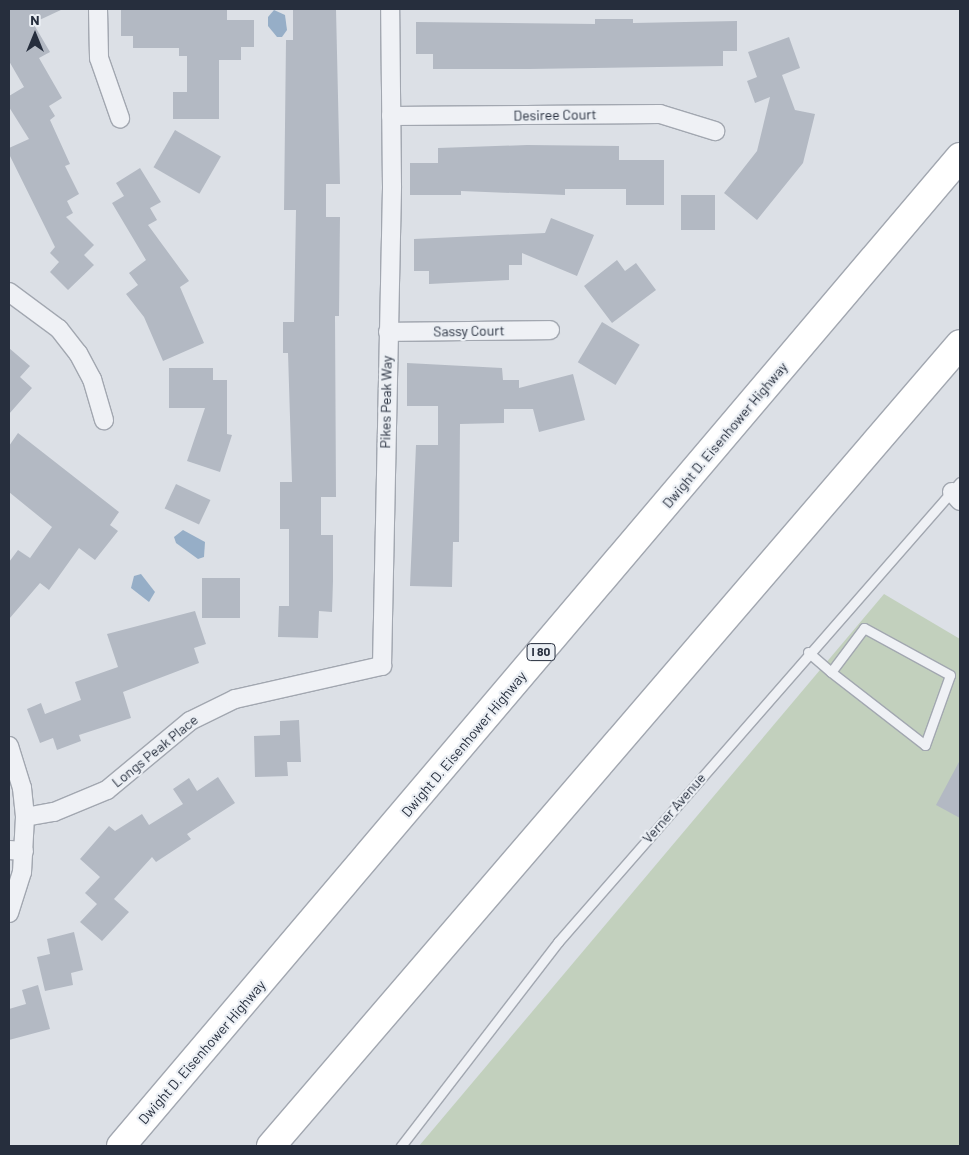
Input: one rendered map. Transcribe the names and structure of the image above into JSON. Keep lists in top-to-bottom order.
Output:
{
  "streets": {
    "highway": ["Dwight D. Eisenhower Highway", "I 80"],
    "street": [
      "Desiree Court",
      "Sassy Court",
      "Pikes Peak Way",
      "Longs Peak Place"
    ],
    "lane": ["Verner Avenue"]
  },
  "crossings": [
    ["Desiree Court", "Pikes Peak Way"],
    ["Sassy Court", "Pikes Peak Way"],
    ["Pikes Peak Way", "Longs Peak Place"]
  ],
  "north": "top"
}
